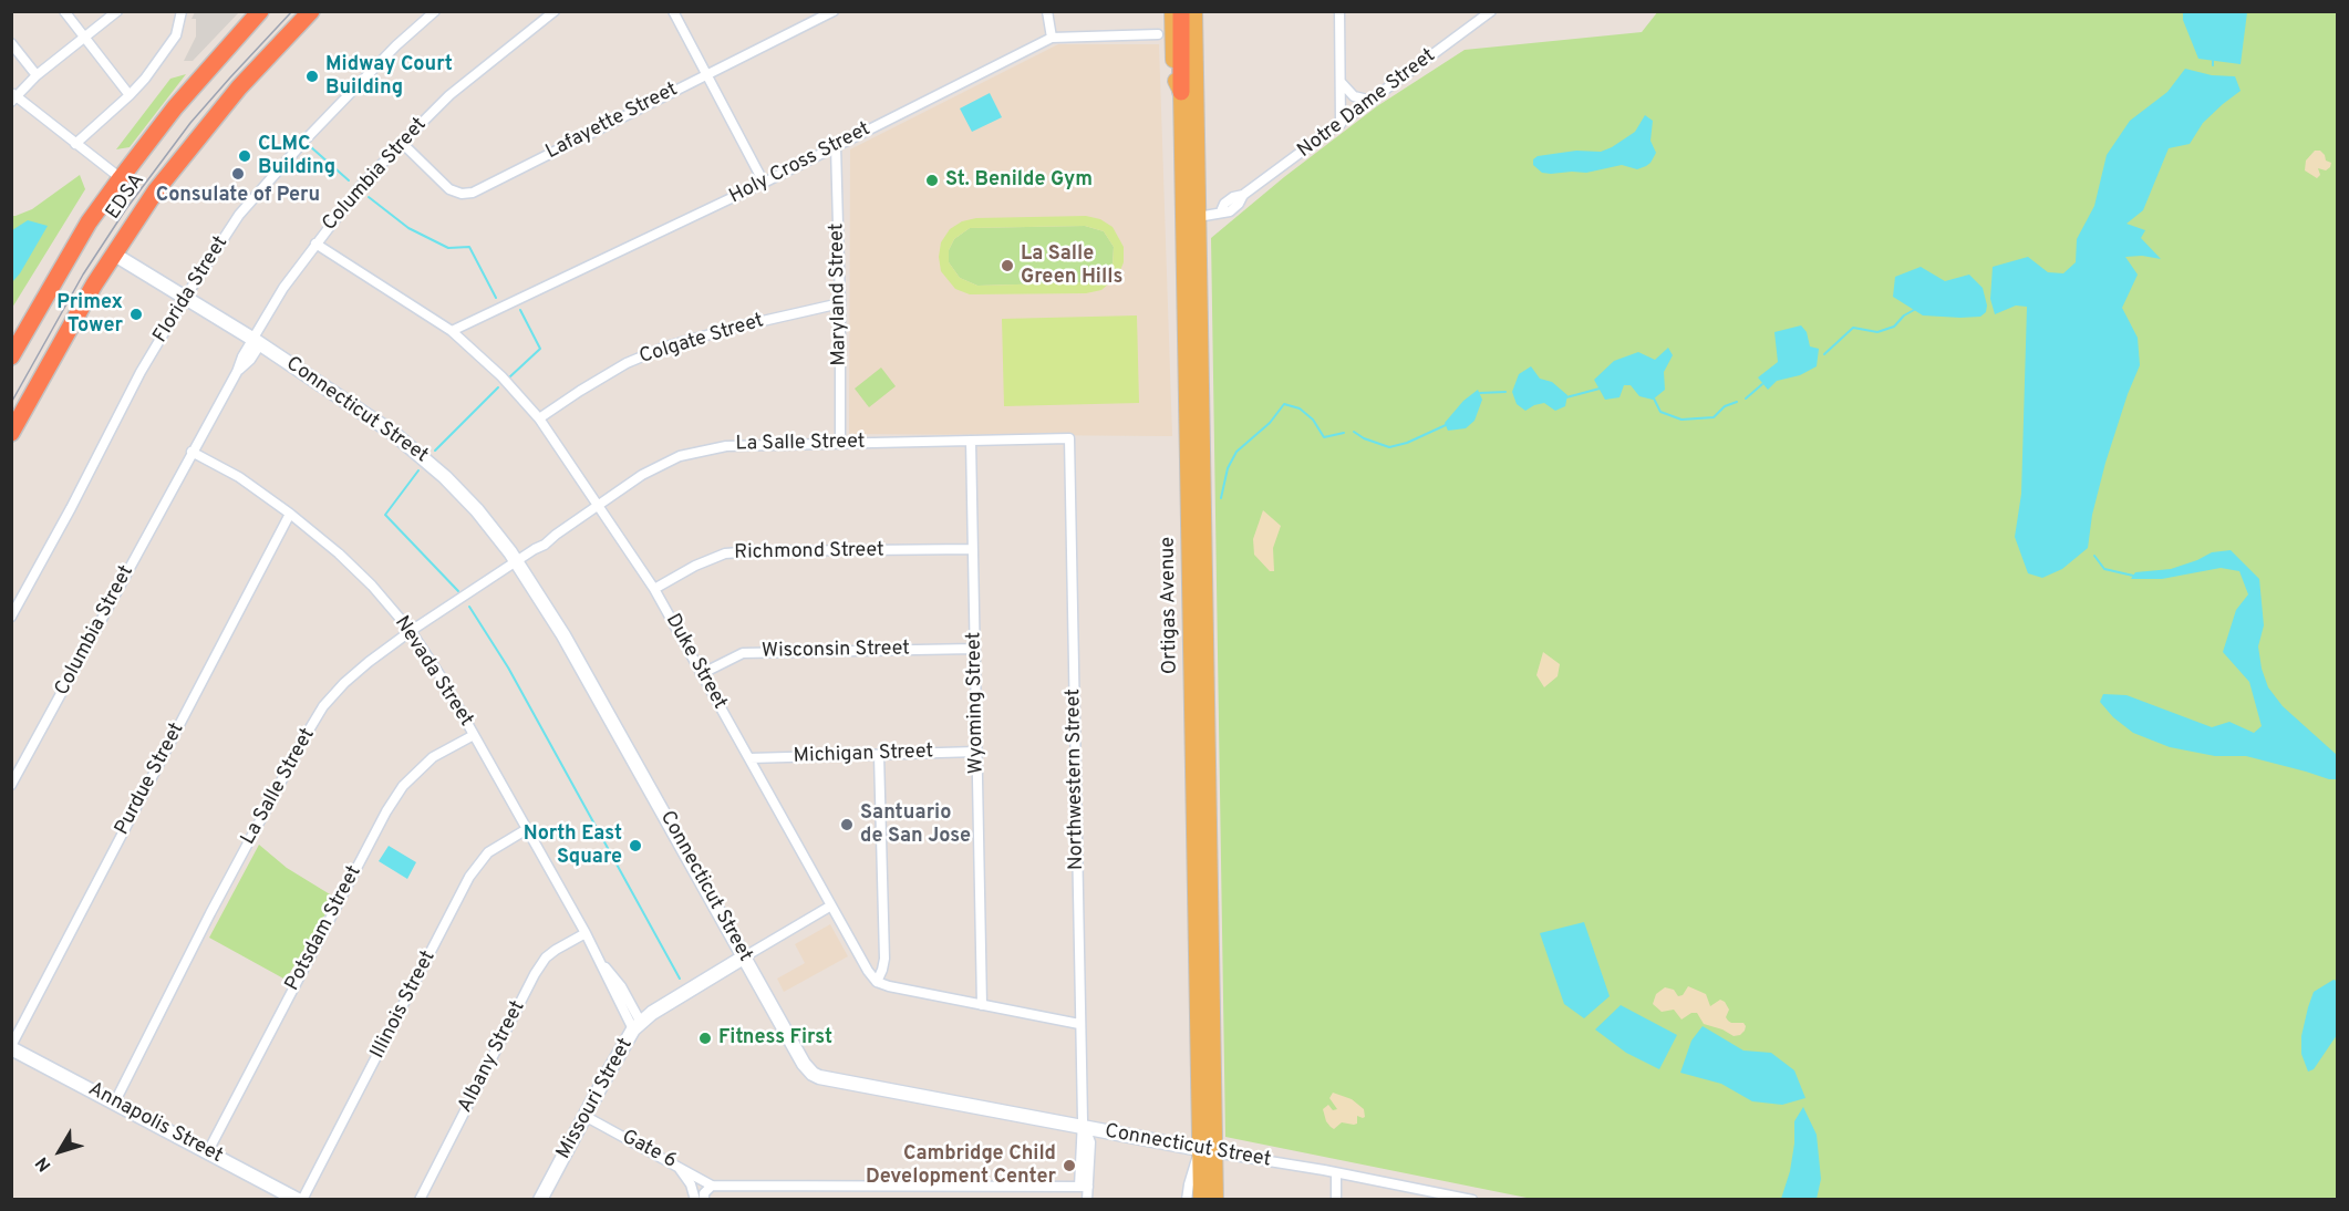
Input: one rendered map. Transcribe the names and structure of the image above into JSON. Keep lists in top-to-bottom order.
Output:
{
  "streets": {
    "highway": ["EDSA"],
    "main road": ["Ortigas Avenue"],
    "street": [
      "Notre Dame Street",
      "Lafayette Street",
      "Holy Cross Street",
      "Columbia Street",
      "Florida Street",
      "Maryland Street",
      "Colgate Street",
      "Connecticut Street",
      "La Salle Street",
      "Richmond Street",
      "Wisconsin Street",
      "Duke Street",
      "Nevada Street",
      "Wyoming Street",
      "Michigan Street",
      "Purdue Street",
      "Northwestern Street",
      "Potsdam Street",
      "Illinois Street",
      "Albany Street",
      "Missouri Street",
      "Annapolis Street",
      "Gate 6"
    ]
  },
  "crossings": [
    ["Notre Dame Street", "Ortigas Avenue"],
    ["Lafayette Street", "Columbia Street"],
    ["Holy Cross Street", "Maryland Street"],
    ["Holy Cross Street", "Duke Street"],
    ["Columbia Street", "Connecticut Street"],
    ["Columbia Street", "Duke Street"],
    ["Columbia Street", "Nevada Street"],
    ["EDSA", "Connecticut Street"],
    ["Florida Street", "Connecticut Street"],
    ["Maryland Street", "Colgate Street"],
    ["Maryland Street", "La Salle Street"],
    ["Colgate Street", "Duke Street"],
    ["Connecticut Street", "La Salle Street"],
    ["Connecticut Street", "Ortigas Avenue"],
    ["Connecticut Street", "Northwestern Street"],
    ["Connecticut Street", "Missouri Street"],
    ["La Salle Street", "Duke Street"],
    ["La Salle Street", "Nevada Street"],
    ["La Salle Street", "Wyoming Street"],
    ["La Salle Street", "Northwestern Street"],
    ["La Salle Street", "Annapolis Street"],
    ["Richmond Street", "Duke Street"],
    ["Richmond Street", "Wyoming Street"],
    ["Wisconsin Street", "Duke Street"],
    ["Wisconsin Street", "Wyoming Street"],
    ["Duke Street", "Michigan Street"],
    ["Duke Street", "Missouri Street"],
    ["Nevada Street", "Purdue Street"],
    ["Nevada Street", "Potsdam Street"],
    ["Nevada Street", "Illinois Street"],
    ["Nevada Street", "Albany Street"],
    ["Nevada Street", "Missouri Street"],
    ["Wyoming Street", "Michigan Street"],
    ["Purdue Street", "Annapolis Street"],
    ["Potsdam Street", "Annapolis Street"],
    ["Illinois Street", "Annapolis Street"],
    ["Missouri Street", "Gate 6"]
  ],
  "places": [
    "Midway Court Building",
    "CLMC Building",
    "Consulate of Peru",
    "St. Benilde Gym",
    "La Salle Green Hills",
    "Primex Tower",
    "Santuario de San Jose",
    "North East Square",
    "Fitness First",
    "Cambridge Child Development Center"
  ],
  "north": "bottom left"
}
